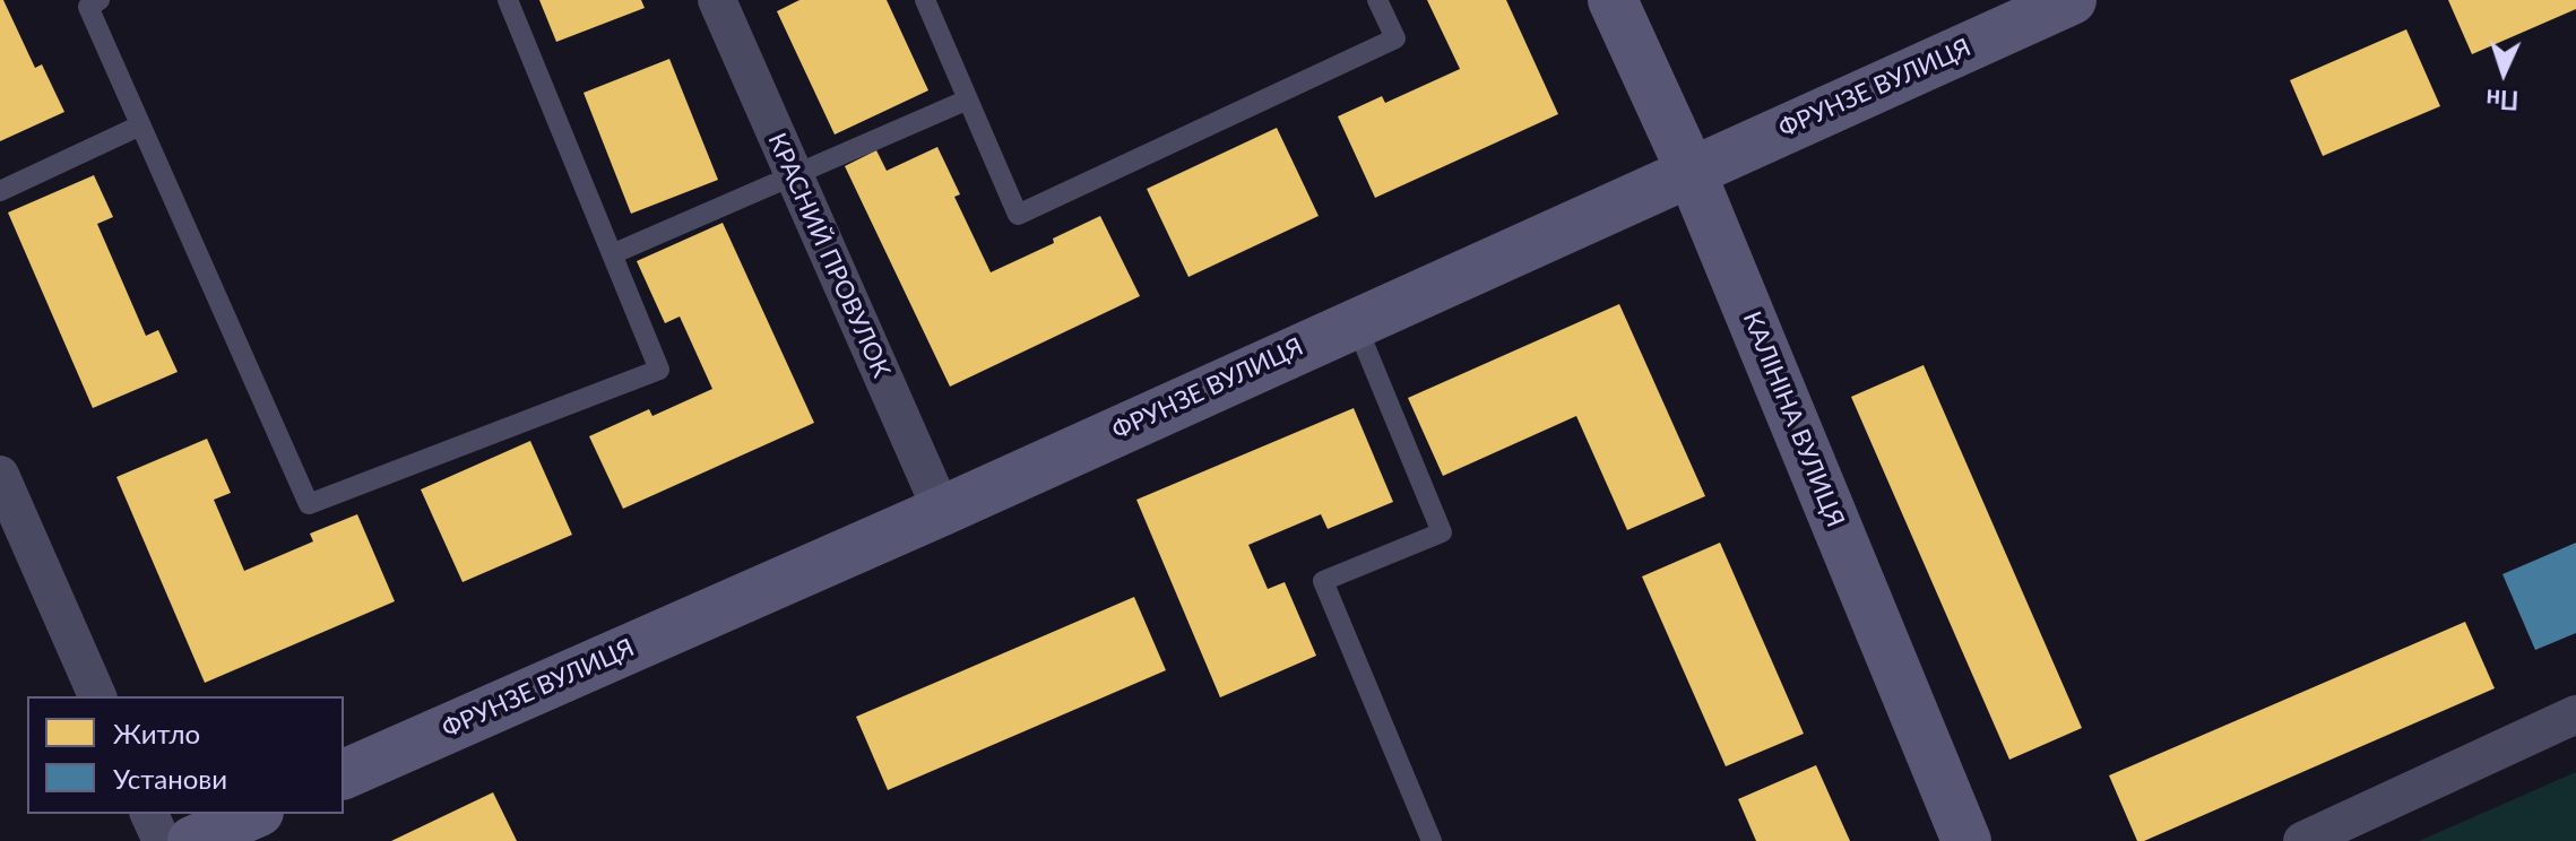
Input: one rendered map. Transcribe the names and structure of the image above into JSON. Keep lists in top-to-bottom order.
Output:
{
  "streets": {
    "street": ["ФРУНЗЕ ВУЛИЦЯ", "КРАСНИЙ ПРОВУЛОК", "КАЛІНІНА ВУЛИЦЯ"]
  },
  "crossings": [
    ["ФРУНЗЕ ВУЛИЦЯ", "КРАСНИЙ ПРОВУЛОК"],
    ["ФРУНЗЕ ВУЛИЦЯ", "КАЛІНІНА ВУЛИЦЯ"]
  ],
  "legend": ["Житло", "Установи"],
  "north": "bottom"
}
